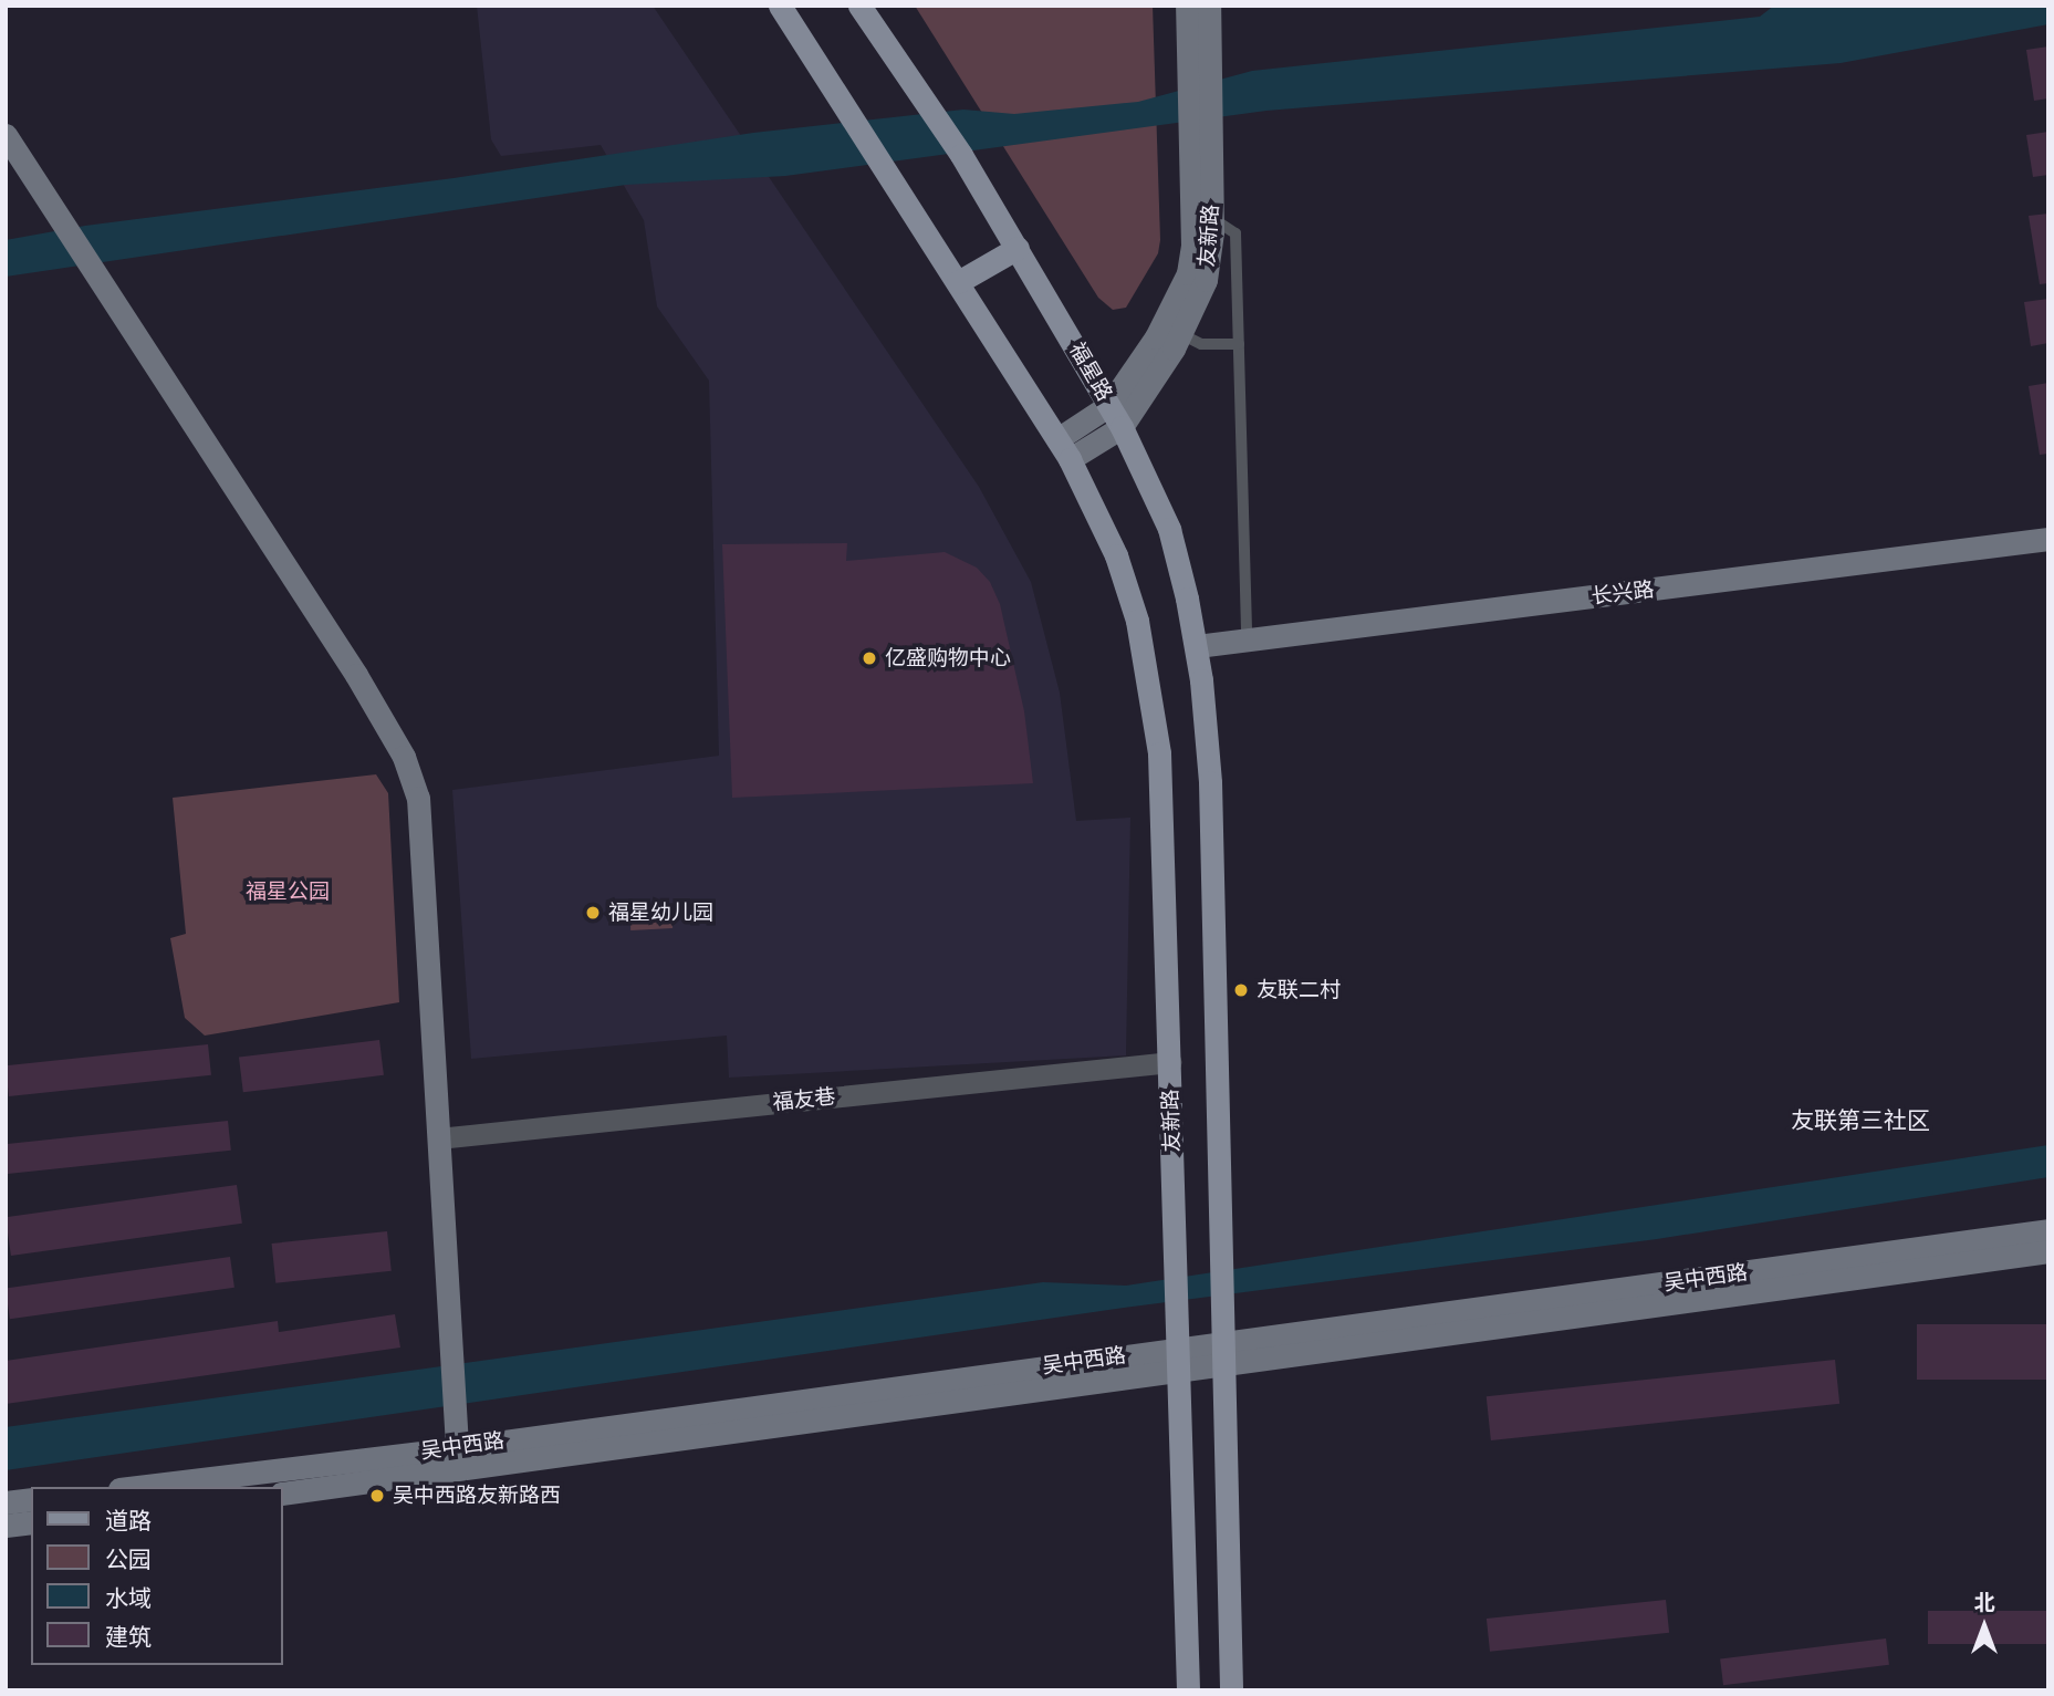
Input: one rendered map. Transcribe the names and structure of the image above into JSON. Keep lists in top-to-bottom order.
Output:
{
  "streets": {
    "main road": [
      "友新路",
      "福星路",
      "长兴路",
      "吴中西路"
    ],
    "street": ["福友巷"]
  },
  "crossings": [
    ["友新路", "福星路"],
    ["友新路", "福友巷"],
    ["友新路", "吴中西路"],
    ["福星路", "长兴路"],
    ["福星路", "吴中西路"]
  ],
  "districts": ["友联第三社区"],
  "parks": ["福星公园"],
  "places": [
    "亿盛购物中心",
    "福星幼儿园",
    "友联二村",
    "吴中西路友新路西"
  ],
  "legend": [
    "道路",
    "公园",
    "水域",
    "建筑"
  ],
  "north": "top"
}
